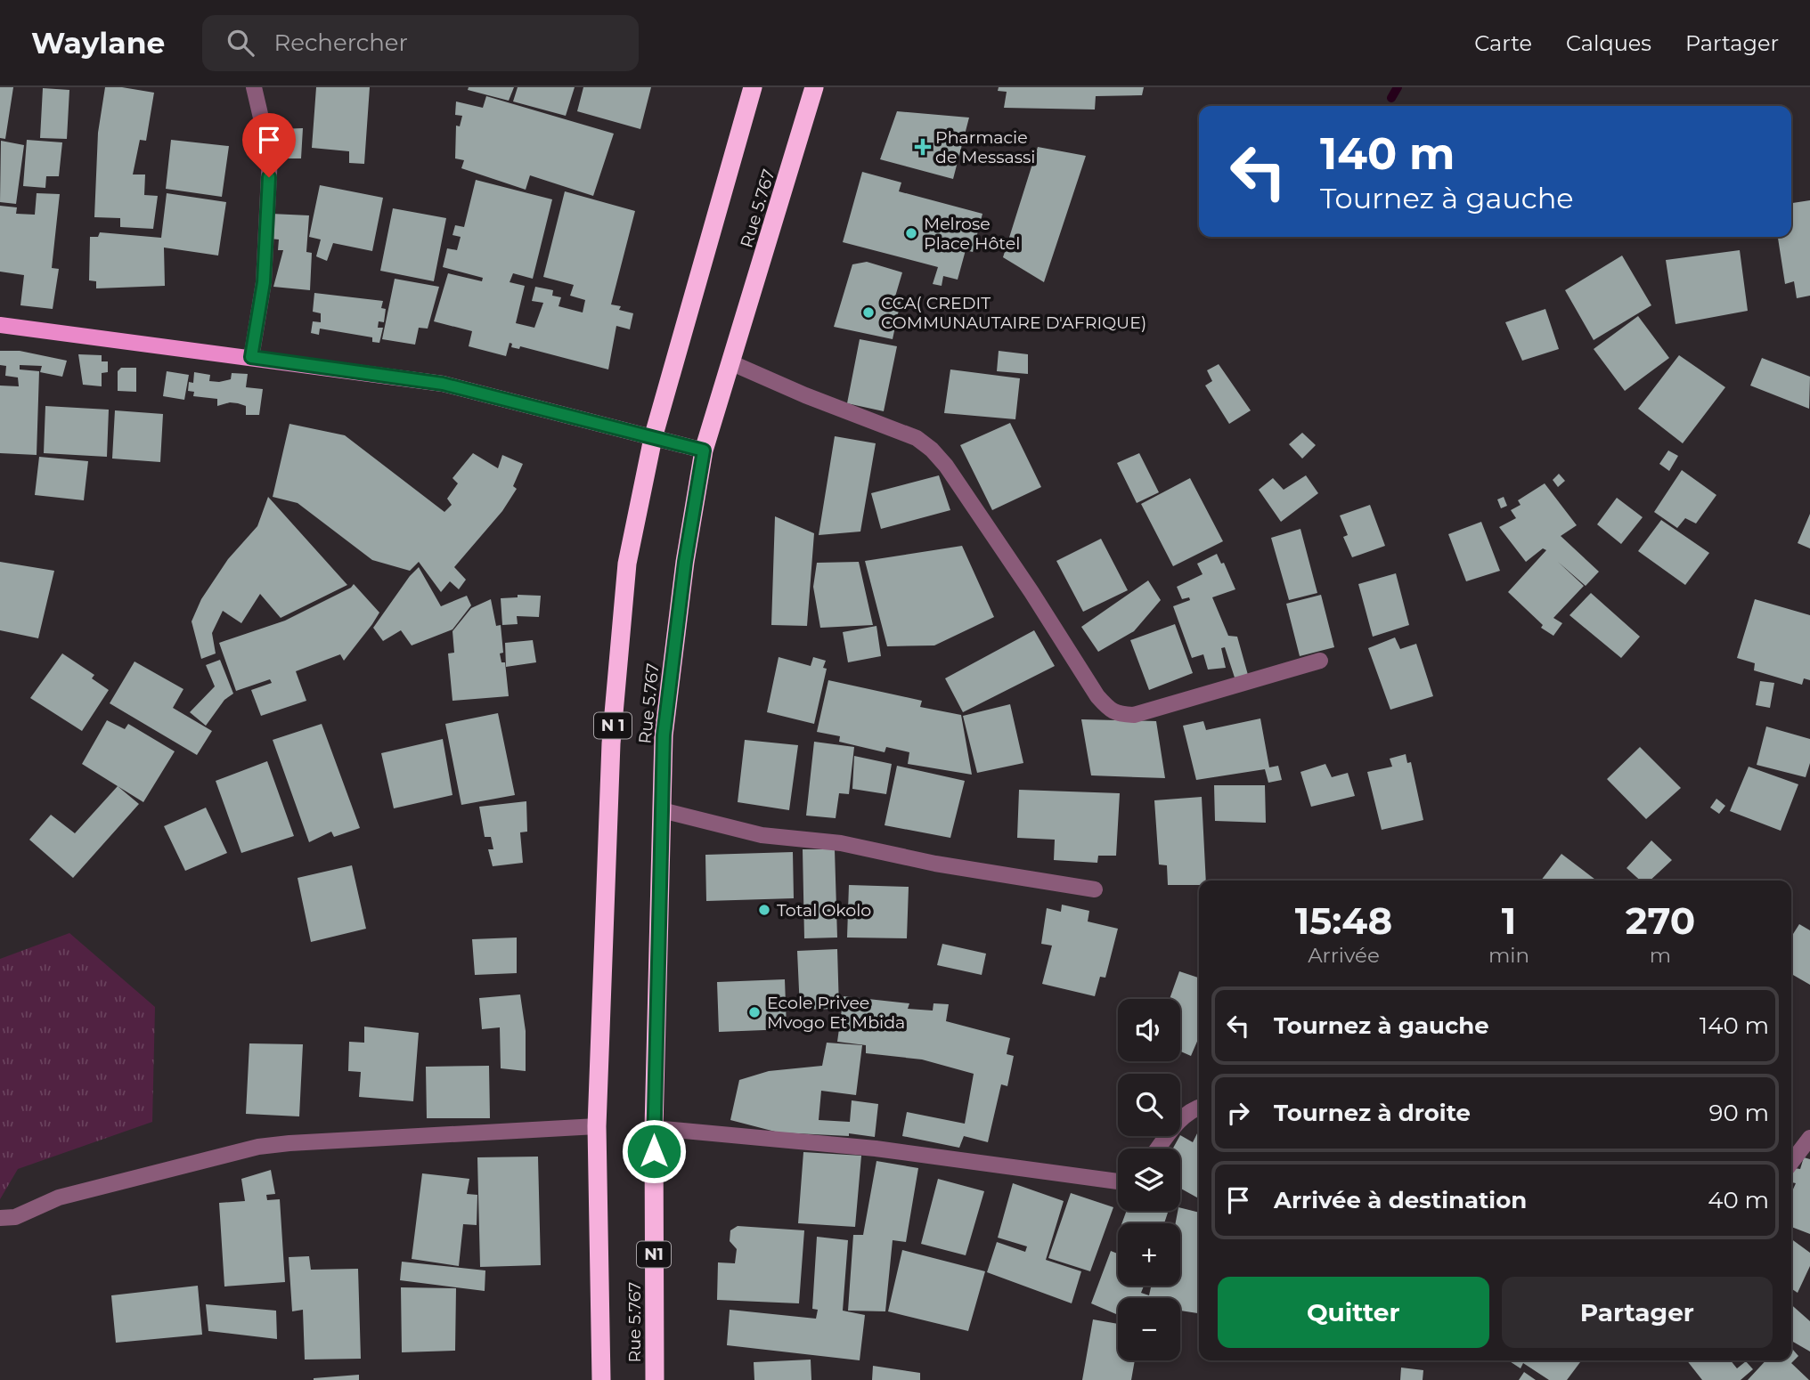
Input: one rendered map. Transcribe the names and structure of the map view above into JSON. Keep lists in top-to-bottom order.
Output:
{
  "streets": {
    "highway": ["Rue 5.767", "N 1", "N1"]
  },
  "places": {
    "health": ["Pharmacie de Messassi"],
    "other": [
      "Melrose Place Hôtel",
      "CCA( CREDIT COMMUNAUTAIRE D'AFRIQUE)",
      "Total Okolo",
      "Ecole Privee Mvogo Et Mbida"
    ]
  },
  "page": {
    "header": "Waylane",
    "search": "Rechercher",
    "nav": ["Carte", "Calques", "Partager"],
    "turn": ["140 m", "Tournez à gauche"],
    "eta": [
      "15:48",
      "Arrivée",
      "1",
      "min",
      "270",
      "m"
    ],
    "list": [
      {
        "name": "Tournez à gauche",
        "value": "140 m"
      },
      {
        "name": "Tournez à droite",
        "value": "90 m"
      },
      {
        "name": "Arrivée à destination",
        "value": "40 m"
      }
    ],
    "map_buttons": ["+", "−"],
    "buttons": ["Quitter", "Partager"]
  }
}
